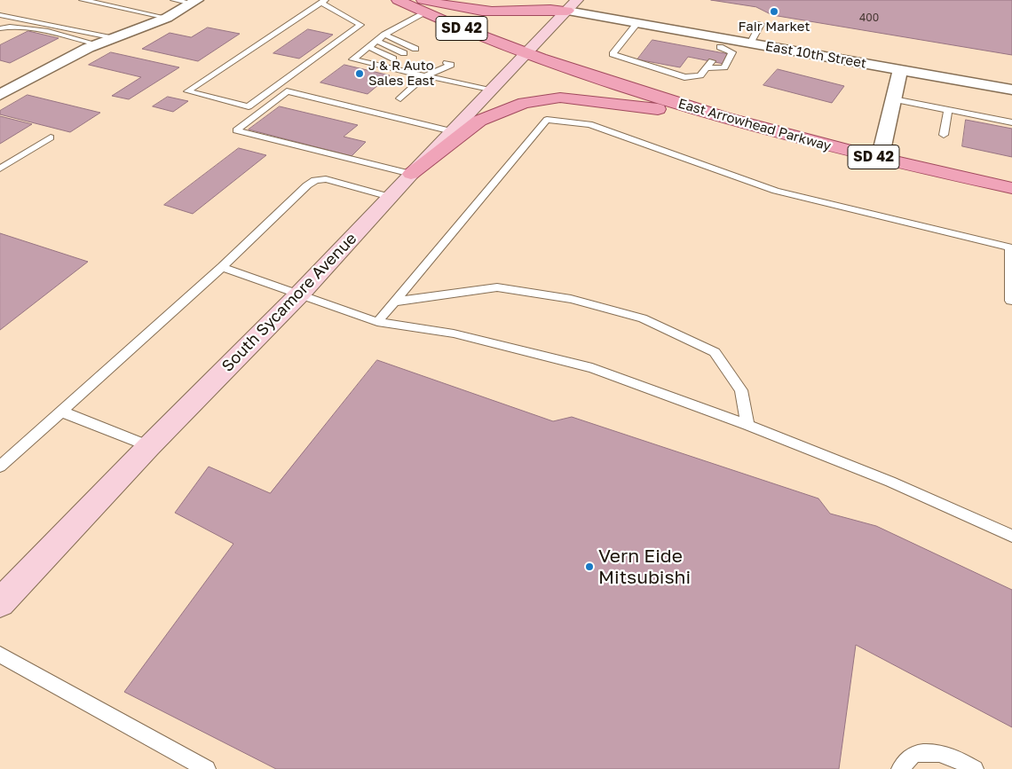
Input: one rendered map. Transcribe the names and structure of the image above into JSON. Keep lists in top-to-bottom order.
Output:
{
  "streets": {
    "main road": ["SD 42", "East Arrowhead Parkway", "South Sycamore Avenue"],
    "street": ["East 10th Street"]
  },
  "crossings": [
    ["SD 42", "East Arrowhead Parkway"],
    ["SD 42", "South Sycamore Avenue"],
    ["East 10th Street", "South Sycamore Avenue"],
    ["East Arrowhead Parkway", "South Sycamore Avenue"]
  ],
  "places": ["Fair Market", "J & R Auto Sales East", "Vern Eide Mitsubishi"],
  "house_numbers": ["400"]
}
